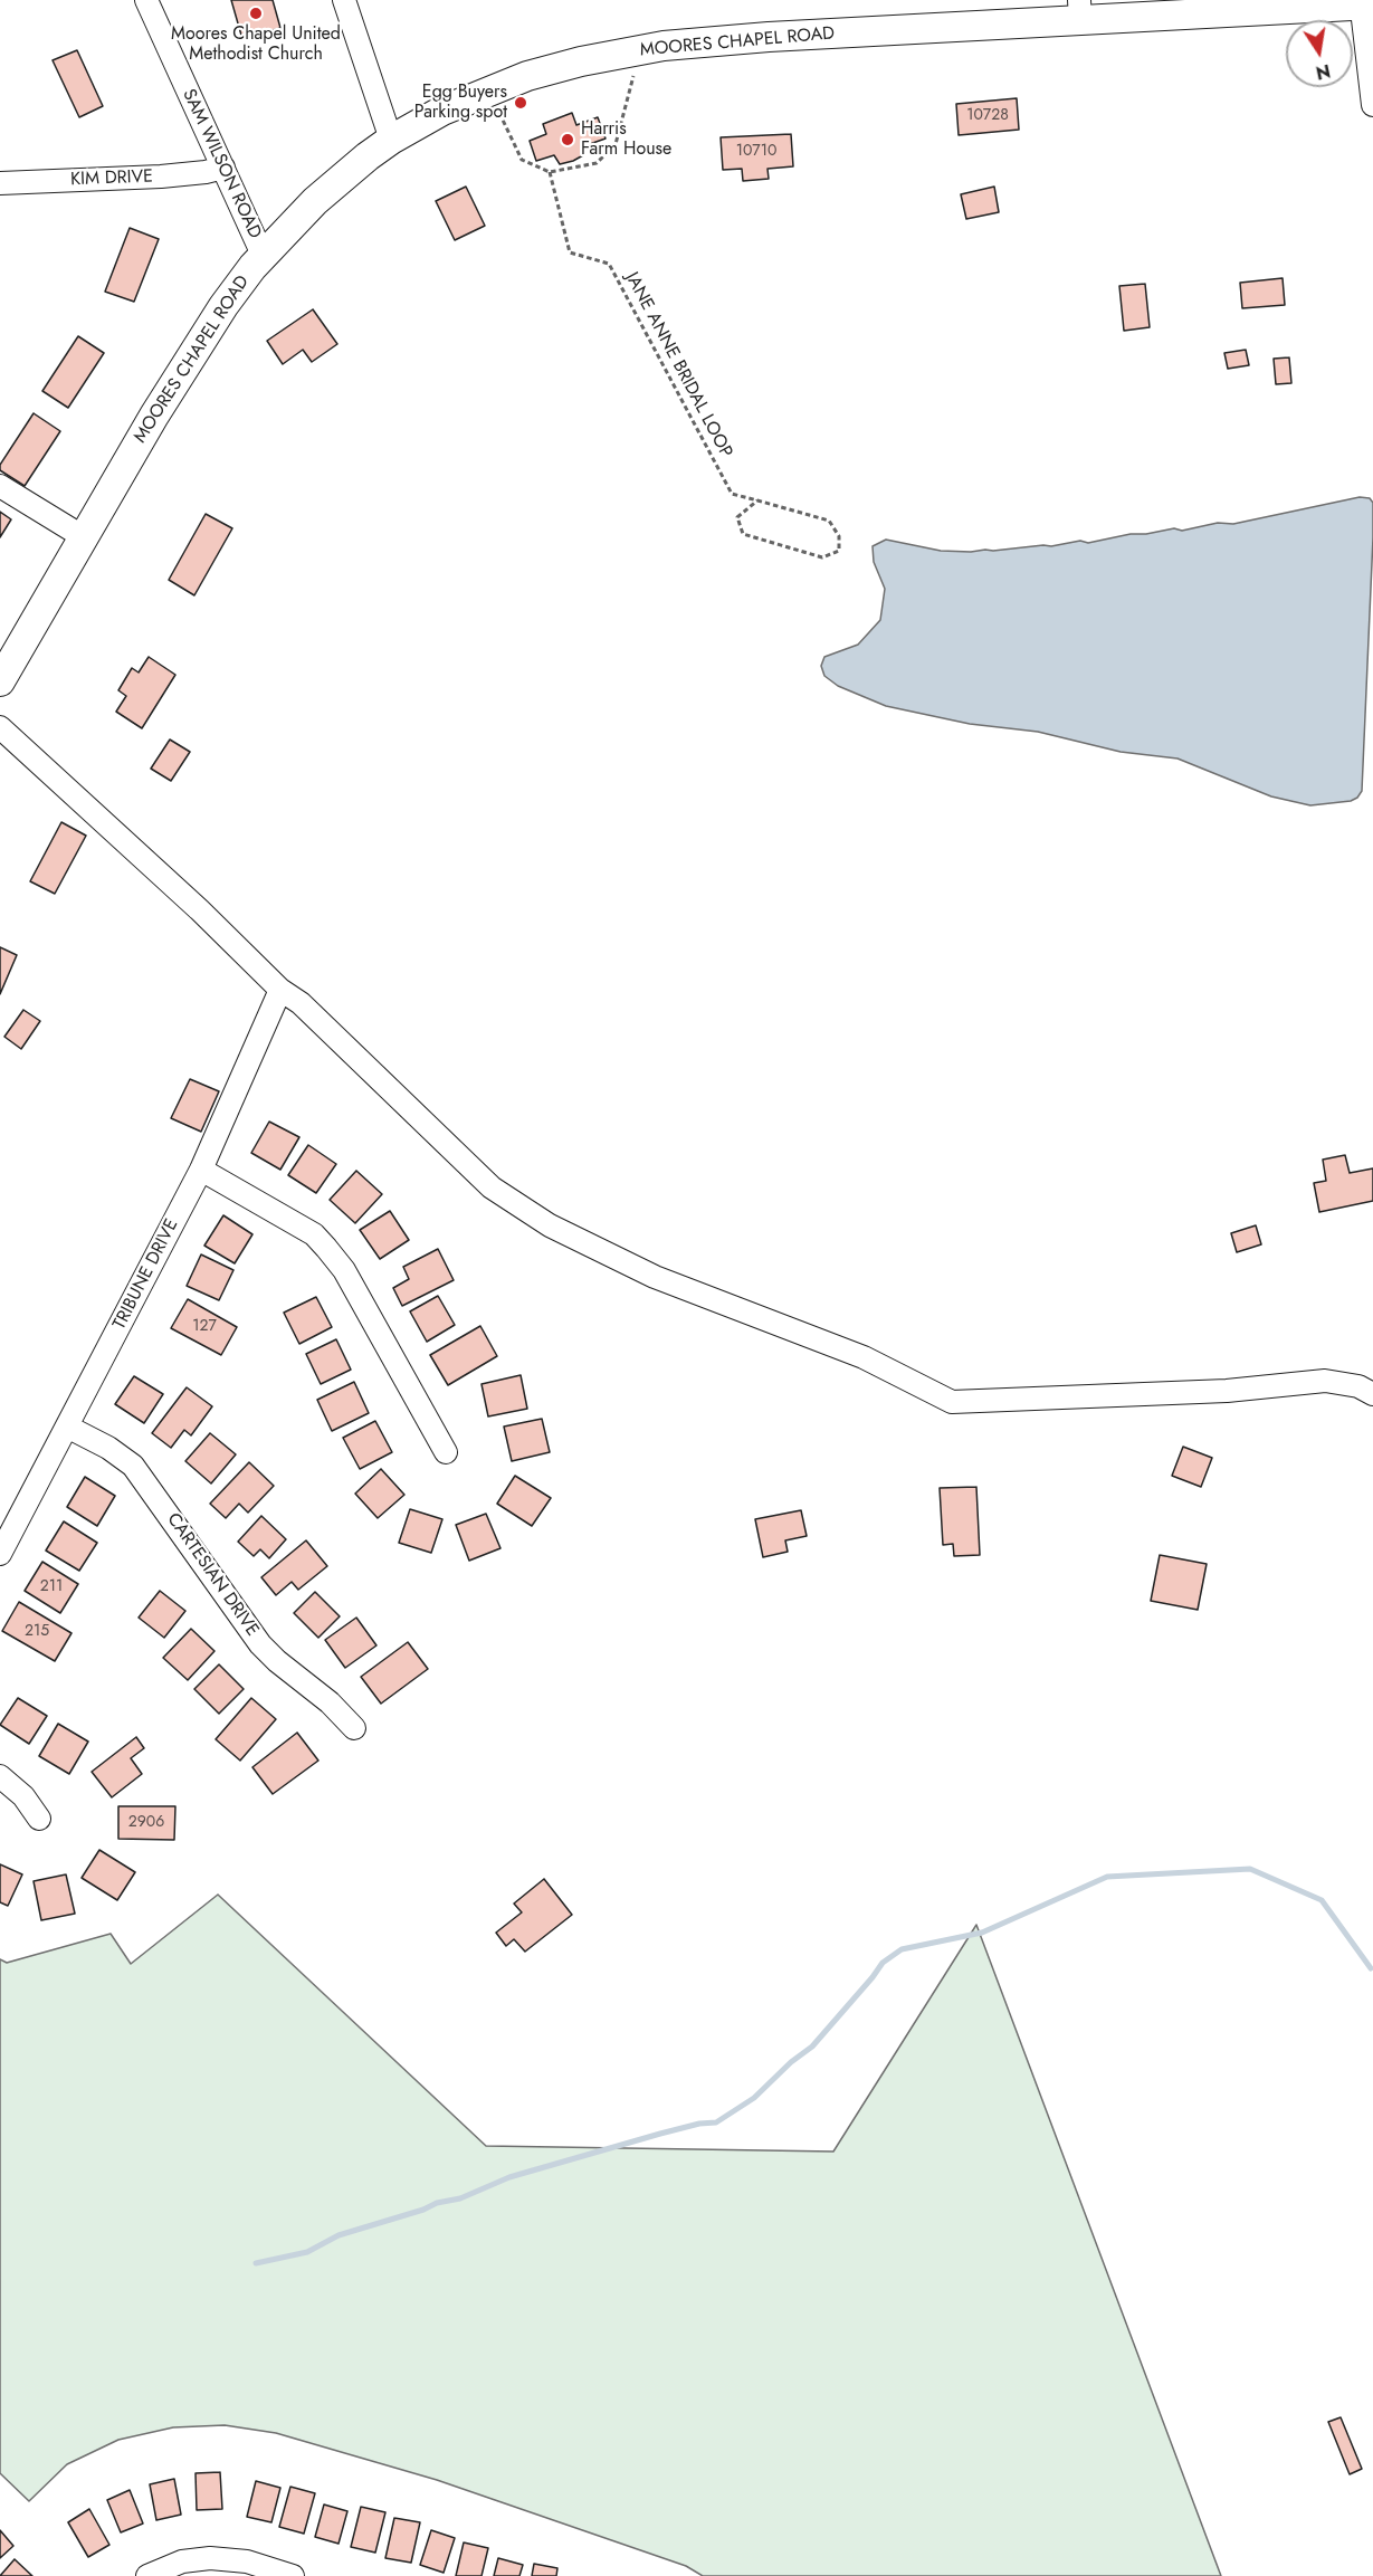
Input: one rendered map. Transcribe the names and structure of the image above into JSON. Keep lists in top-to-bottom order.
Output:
{
  "streets": {
    "main road": ["MOORES CHAPEL ROAD"],
    "street": [
      "SAM WILSON ROAD",
      "KIM DRIVE",
      "TRIBUNE DRIVE",
      "CARTESIAN DRIVE"
    ],
    "path": ["JANE ANNE BRIDAL LOOP"]
  },
  "crossings": [
    ["MOORES CHAPEL ROAD", "SAM WILSON ROAD"],
    ["SAM WILSON ROAD", "KIM DRIVE"],
    ["TRIBUNE DRIVE", "CARTESIAN DRIVE"]
  ],
  "places": ["Moores Chapel United Methodist Church", "Egg Buyers Parking spot", "Harris Farm House"],
  "house_numbers": [
    "10728",
    "10710",
    "127",
    "211",
    "215",
    "2906"
  ],
  "north": "bottom"
}
